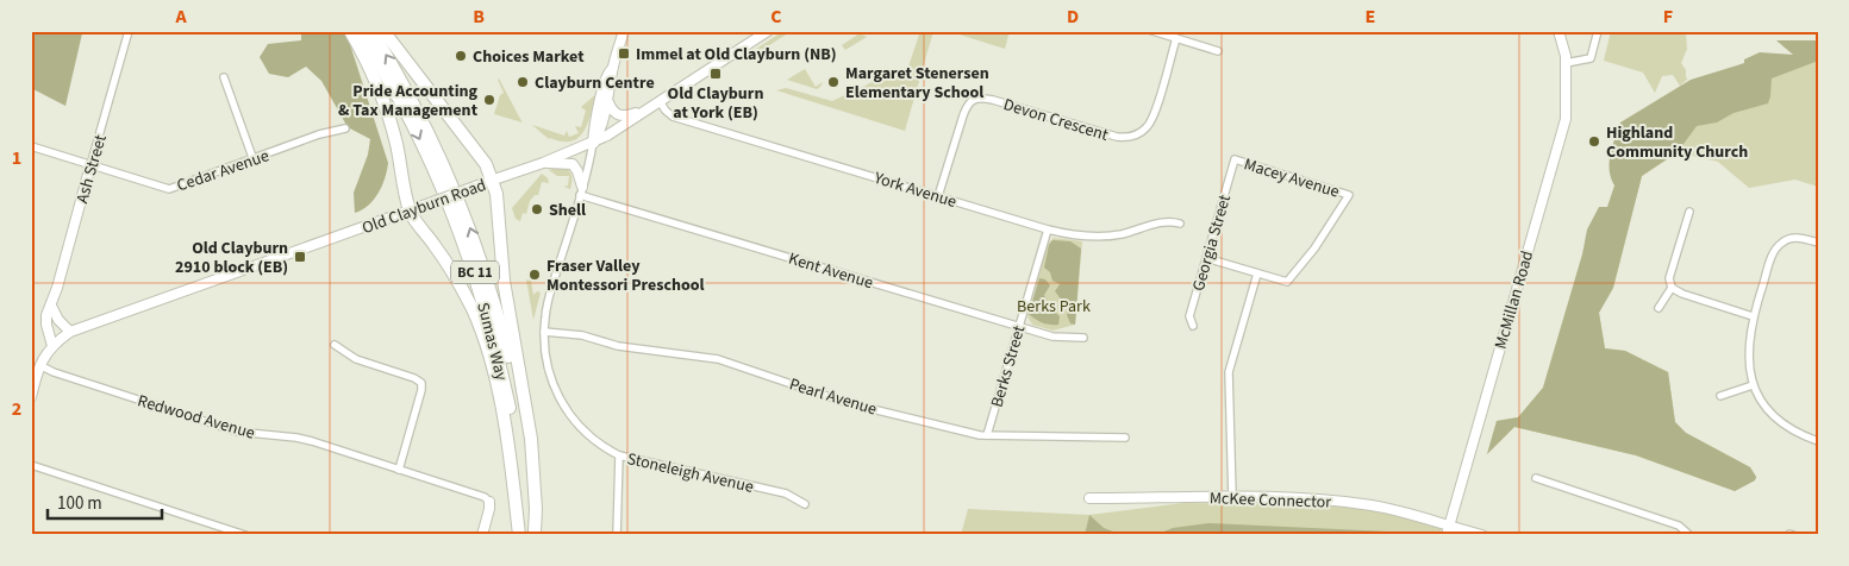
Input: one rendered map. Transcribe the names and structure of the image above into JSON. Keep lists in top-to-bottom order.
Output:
{
  "streets": {
    "highway": ["BC 11", "Sumas Way"],
    "main road": [
      "Ash Street",
      "Old Clayburn Road",
      "McMillan Road",
      "McKee Connector"
    ],
    "street": [
      "Devon Crescent",
      "Cedar Avenue",
      "Macey Avenue",
      "York Avenue",
      "Georgia Street",
      "Kent Avenue",
      "Berks Street",
      "Pearl Avenue",
      "Redwood Avenue",
      "Stoneleigh Avenue"
    ]
  },
  "crossings": [
    ["Devon Crescent", "York Avenue"],
    ["Ash Street", "Cedar Avenue"],
    ["Ash Street", "Old Clayburn Road"],
    ["Macey Avenue", "Georgia Street"],
    ["York Avenue", "Old Clayburn Road"],
    ["York Avenue", "Berks Street"],
    ["Old Clayburn Road", "Stoneleigh Avenue"],
    ["Kent Avenue", "Berks Street"],
    ["Kent Avenue", "Stoneleigh Avenue"],
    ["McMillan Road", "McKee Connector"],
    ["Berks Street", "Pearl Avenue"],
    ["Pearl Avenue", "Stoneleigh Avenue"]
  ],
  "parks": ["Berks Park"],
  "places": {
    "transit": ["Immel at Old Clayburn (NB)", "Old Clayburn at York (EB)", "Old Clayburn 2910 block (EB)"],
    "other": [
      "Choices Market",
      "Clayburn Centre",
      "Margaret Stenersen Elementary School",
      "Pride Accounting & Tax Management",
      "Highland Community Church",
      "Shell",
      "Fraser Valley Montessori Preschool"
    ]
  },
  "scale_bar": "100 m",
  "grid": {
    "columns": [
      "A",
      "B",
      "C",
      "D",
      "E",
      "F"
    ],
    "rows": ["1", "2"]
  }
}
